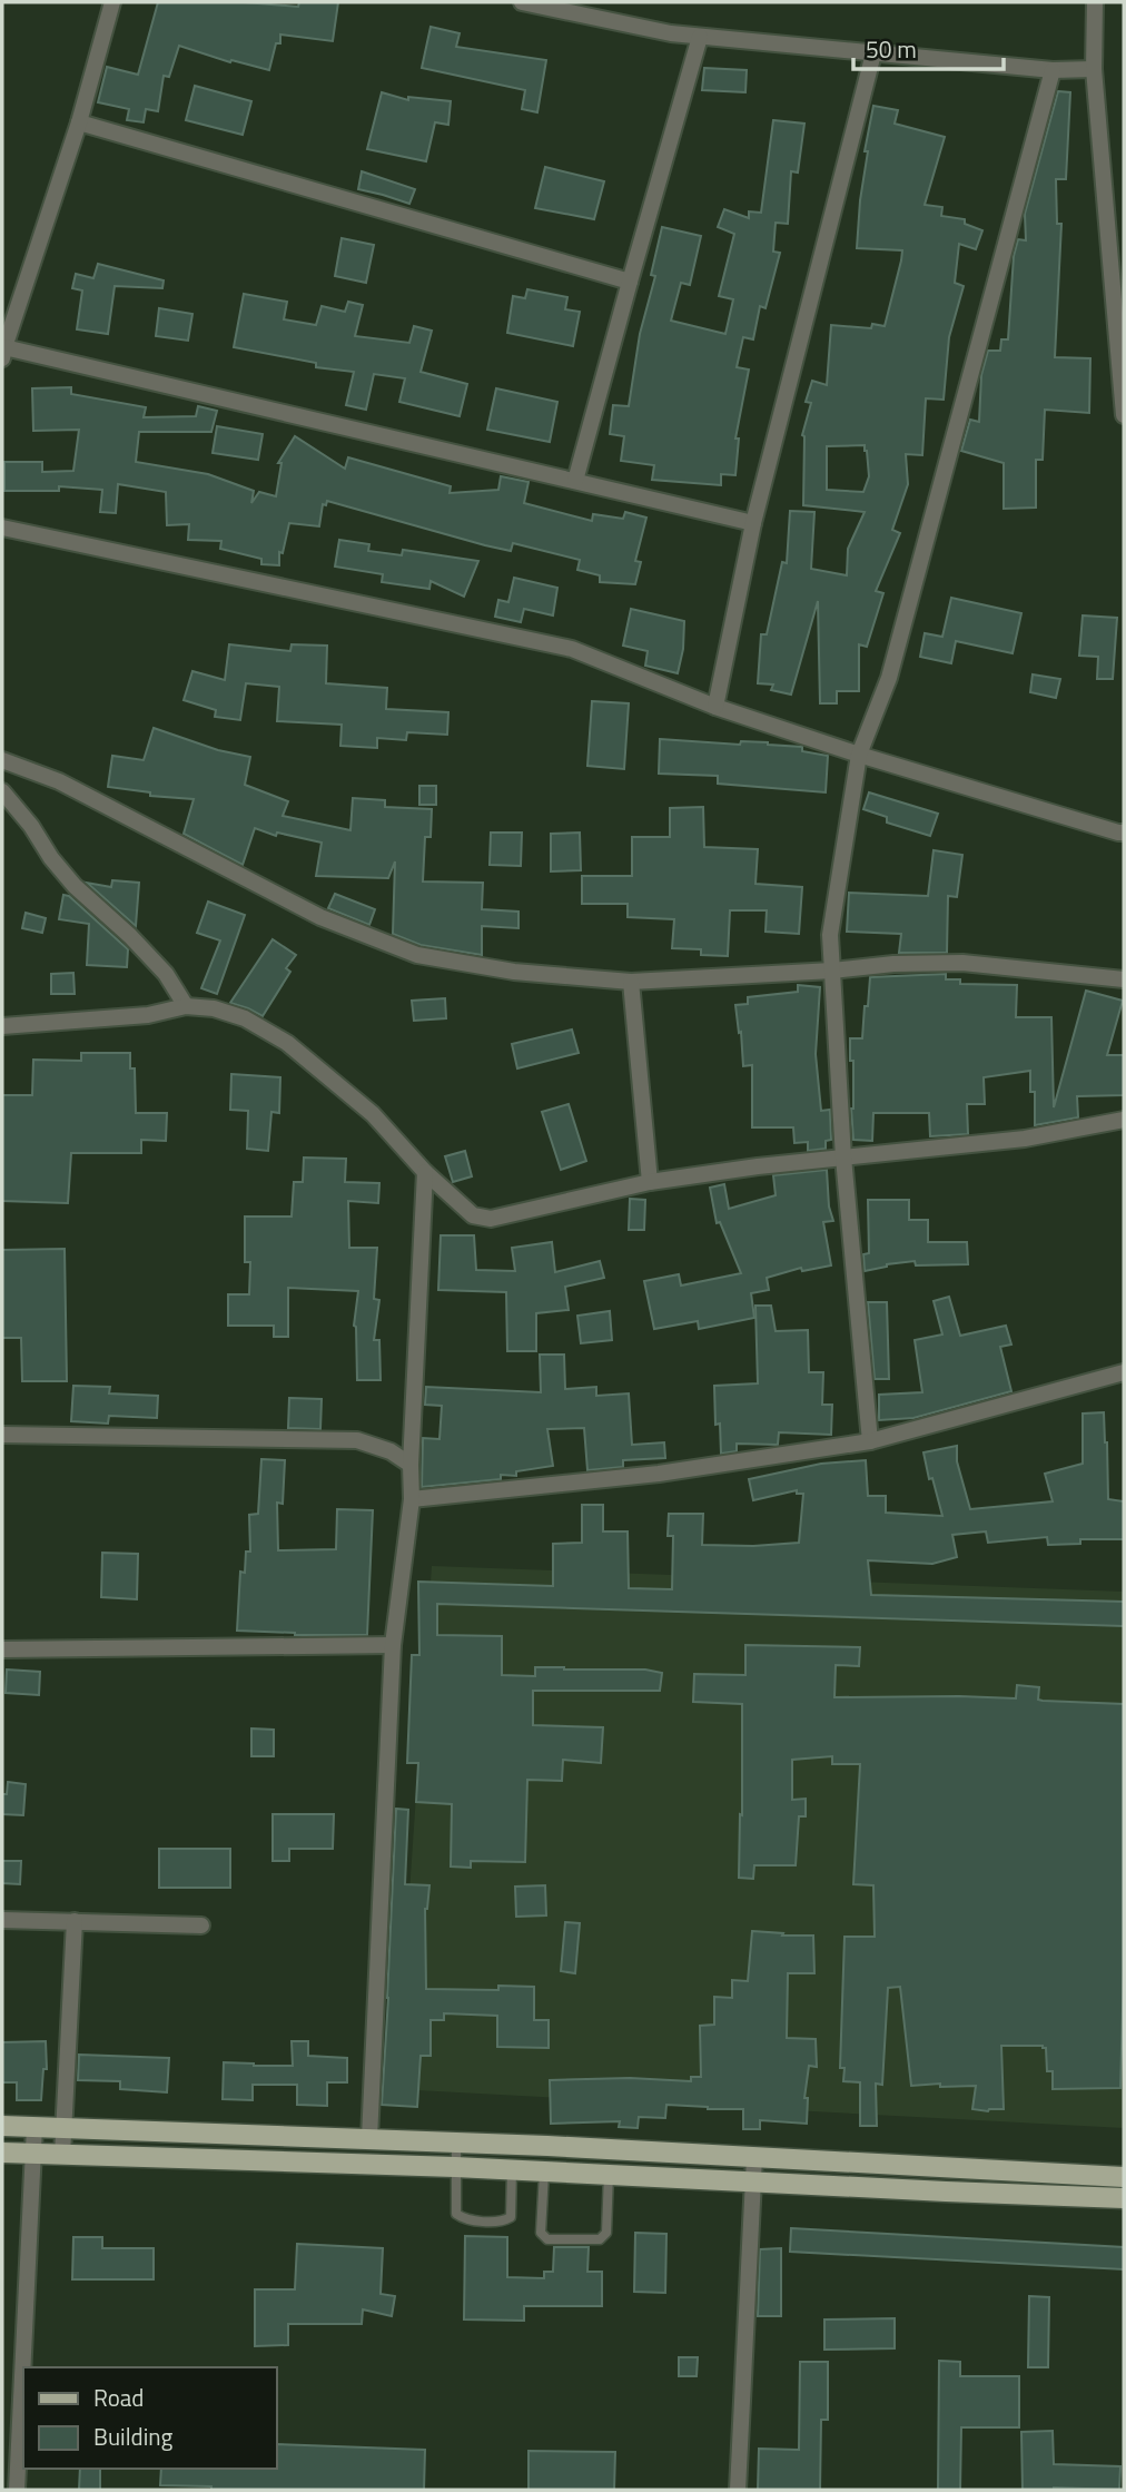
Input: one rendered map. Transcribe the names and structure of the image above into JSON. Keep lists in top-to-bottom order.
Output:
{
  "legend": ["Road", "Building"],
  "scale_bar": "50 m"
}
